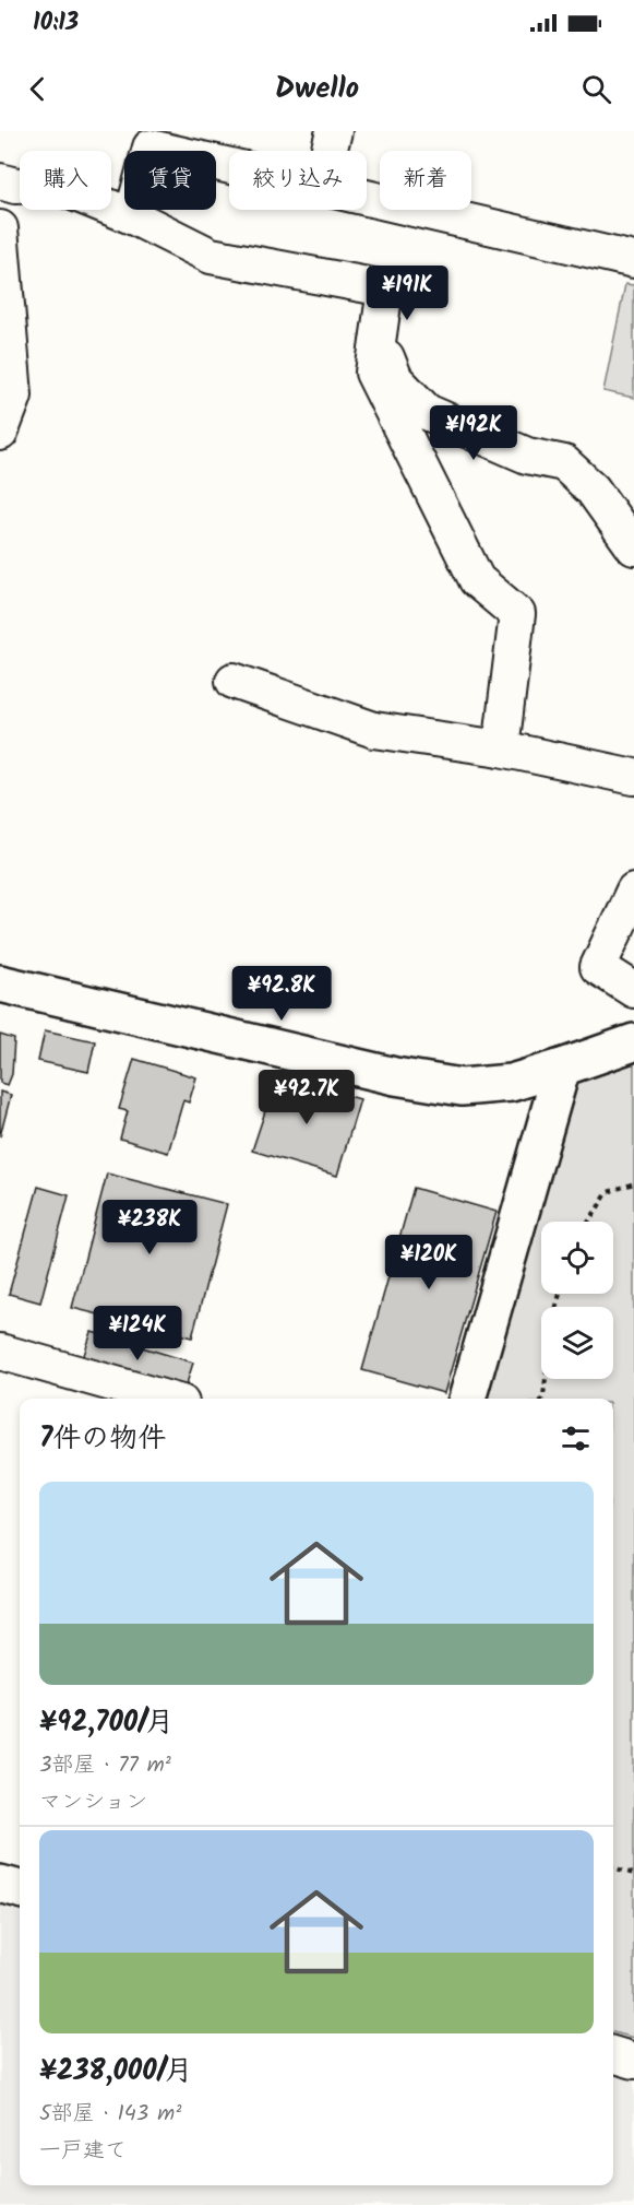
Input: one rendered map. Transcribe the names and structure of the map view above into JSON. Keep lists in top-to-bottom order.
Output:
{
  "page": {
    "status": "10:13",
    "header": "Dwello",
    "chip": [
      "購入",
      "賃貸",
      "絞り込み",
      "新着"
    ],
    "price": [
      "¥191K",
      "¥192K",
      "¥92.8K",
      "¥92.7K",
      "¥238K",
      "¥120K",
      "¥124K"
    ],
    "heading": "7件の物件",
    "list": [
      {
        "name": "¥92,700/月",
        "note": "3部屋 · 77 m² · マンション"
      },
      {
        "name": "¥238,000/月",
        "note": "5部屋 · 143 m² · 一戸建て"
      }
    ]
  }
}
